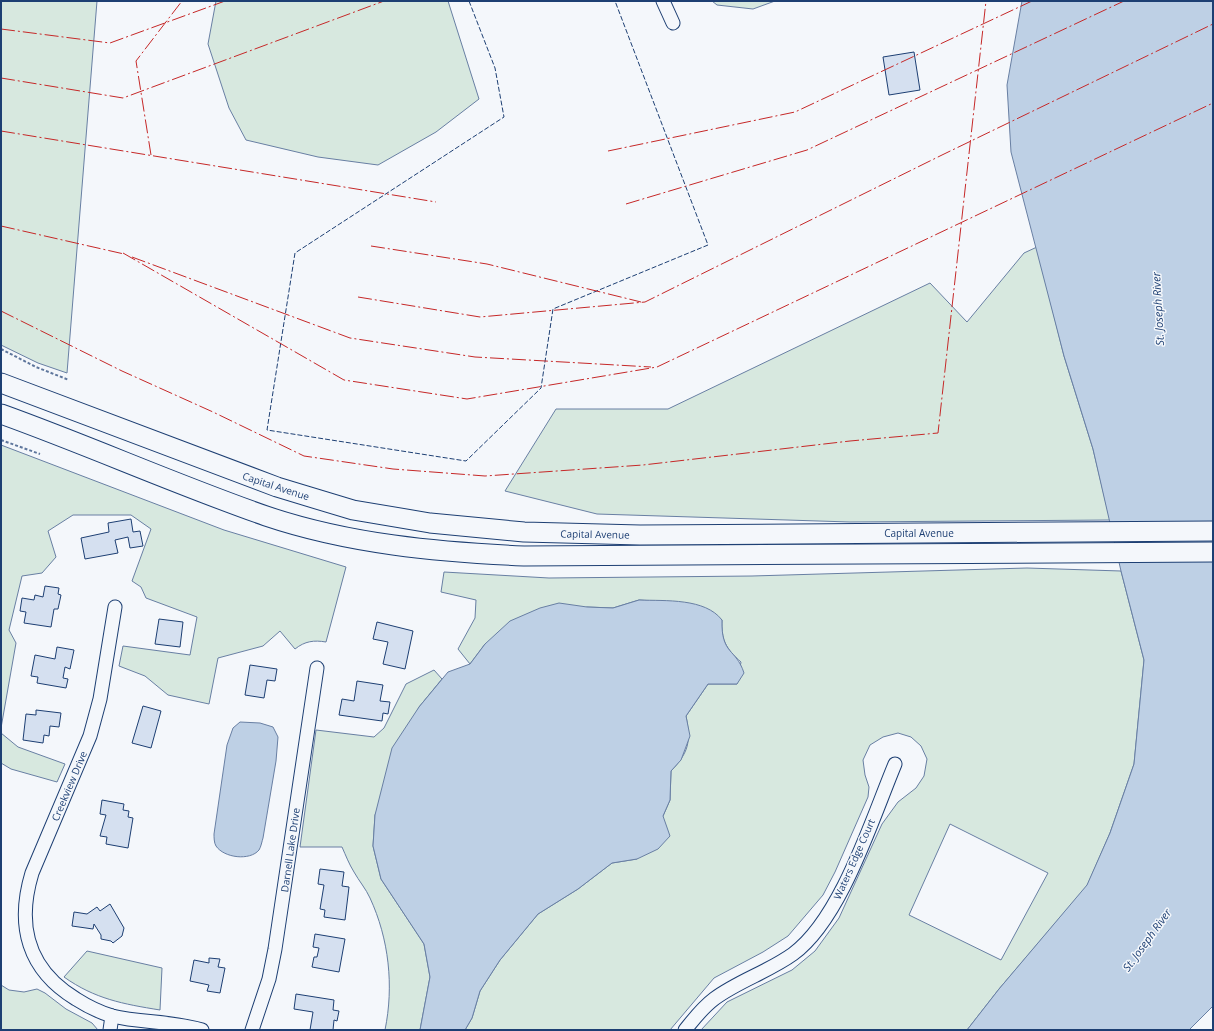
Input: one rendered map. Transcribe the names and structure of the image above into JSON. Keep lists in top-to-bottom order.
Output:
{
  "streets": {
    "highway": ["Capital Avenue"],
    "street": ["Creekview Drive", "Darnell Lake Drive", "Waters Edge Court"]
  },
  "water": ["St. Joseph River"]
}
